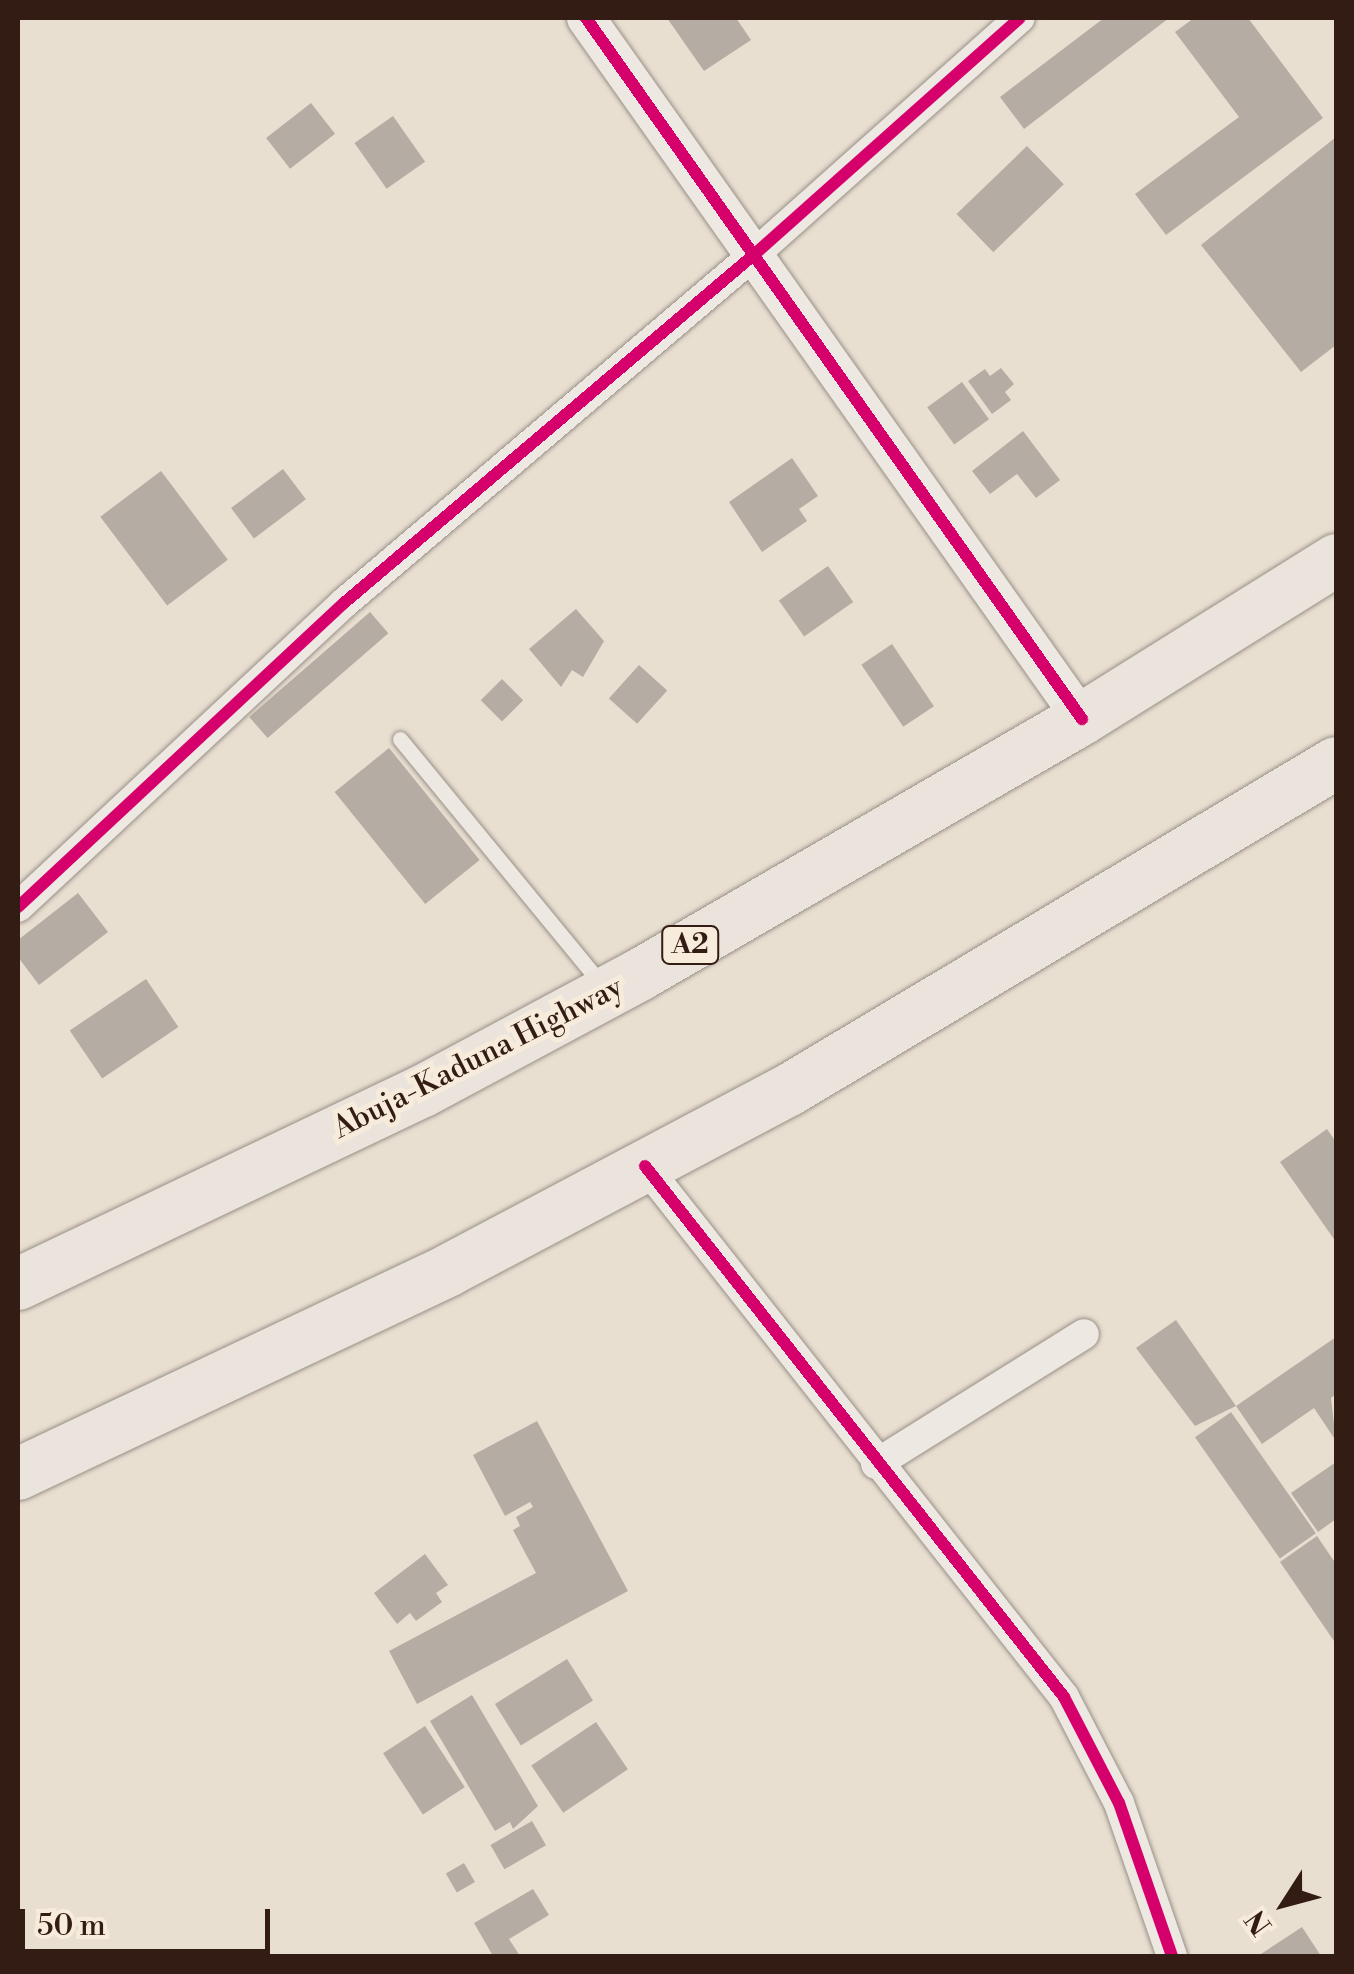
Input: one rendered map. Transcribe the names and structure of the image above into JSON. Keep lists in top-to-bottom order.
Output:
{
  "streets": {
    "highway": ["A2", "Abuja-Kaduna Highway"]
  },
  "scale_bar": "50 m",
  "north": "bottom left"
}
